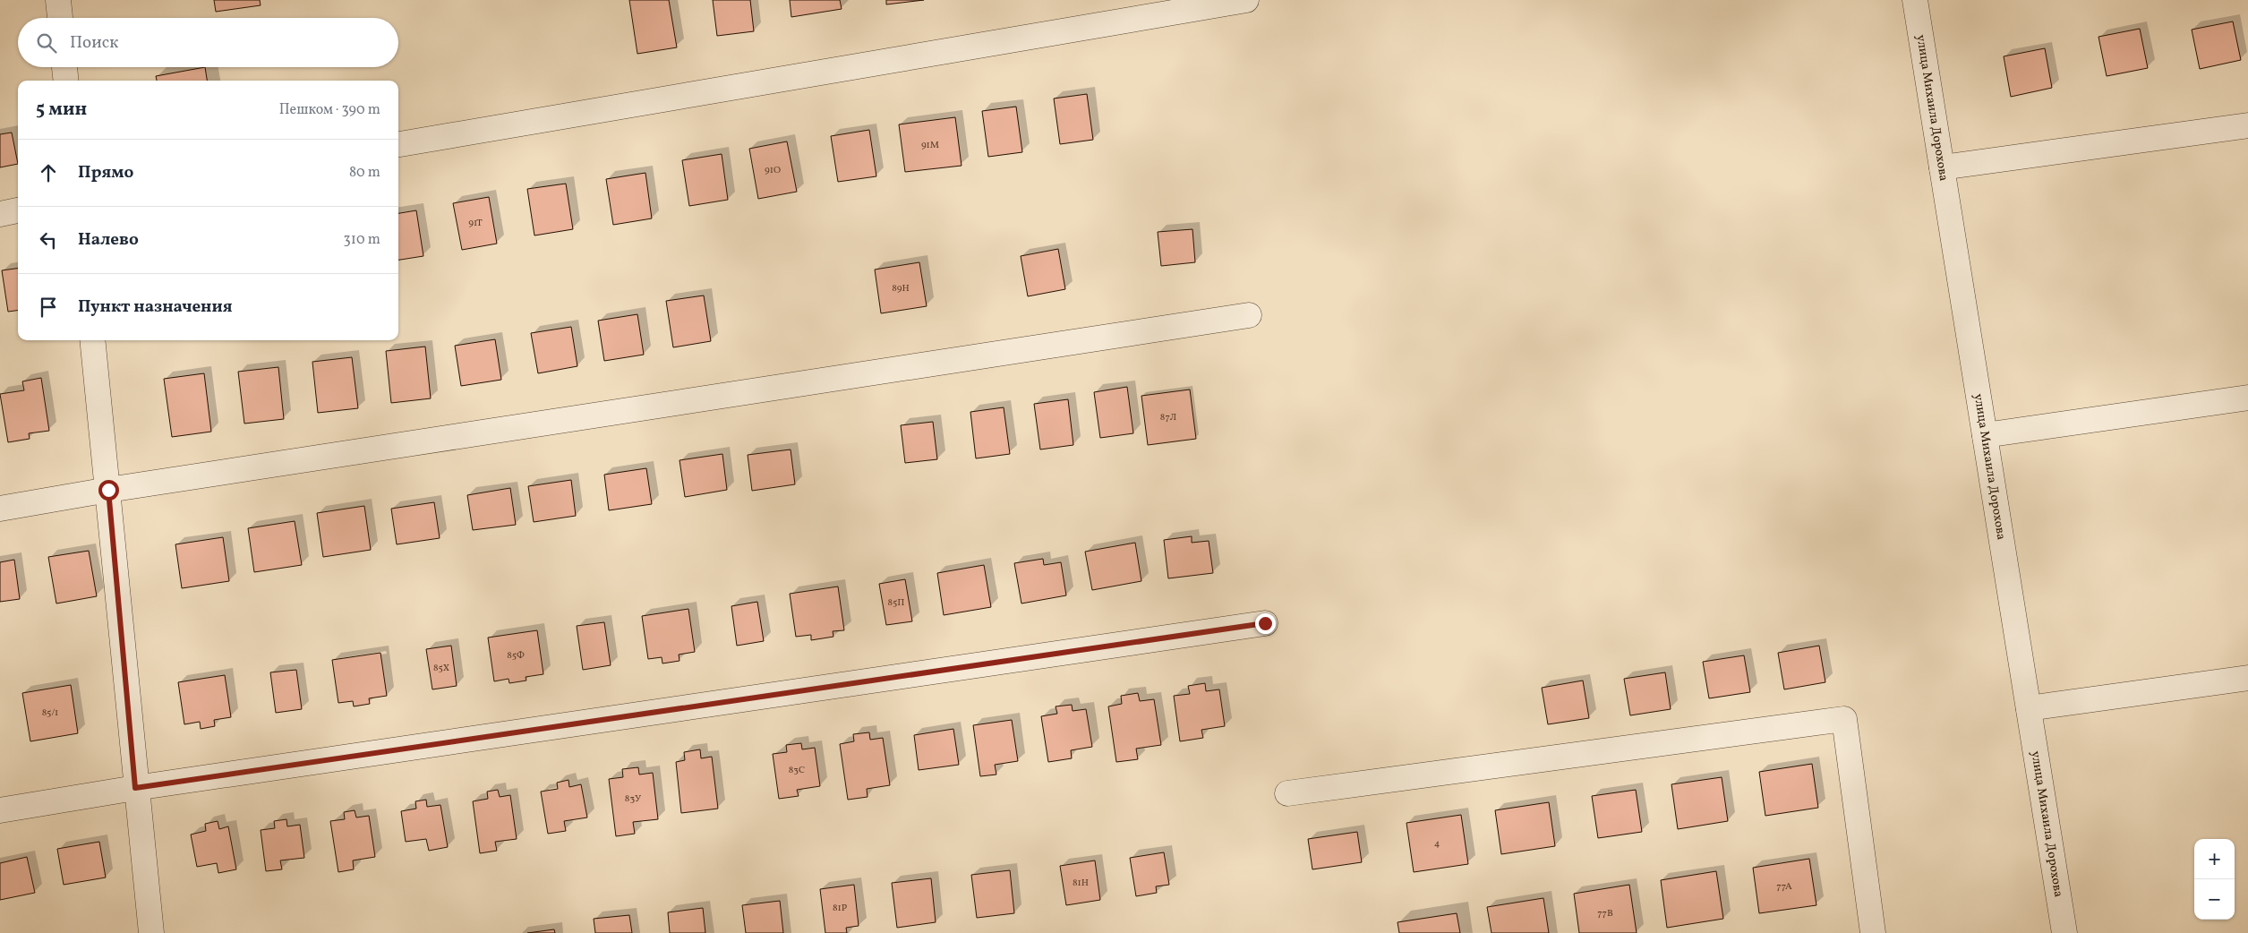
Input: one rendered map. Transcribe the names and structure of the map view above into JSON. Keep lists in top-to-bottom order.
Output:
{
  "streets": {
    "street": ["улица Михаила Дорохова"]
  },
  "house_numbers": [
    "91М",
    "91О",
    "91Т",
    "89Н",
    "87Л",
    "85П",
    "85Ф",
    "85Х",
    "85/1",
    "83С",
    "83У",
    "4",
    "81Н",
    "77А",
    "81Р",
    "77В"
  ],
  "page": {
    "search": "Поиск",
    "heading": ["5 мин", "Пешком · 390 m"],
    "list": [
      ["Прямо", "80 m"],
      ["Налево", "310 m"],
      "Пункт назначения"
    ],
    "map_buttons": ["+", "−"]
  }
}
